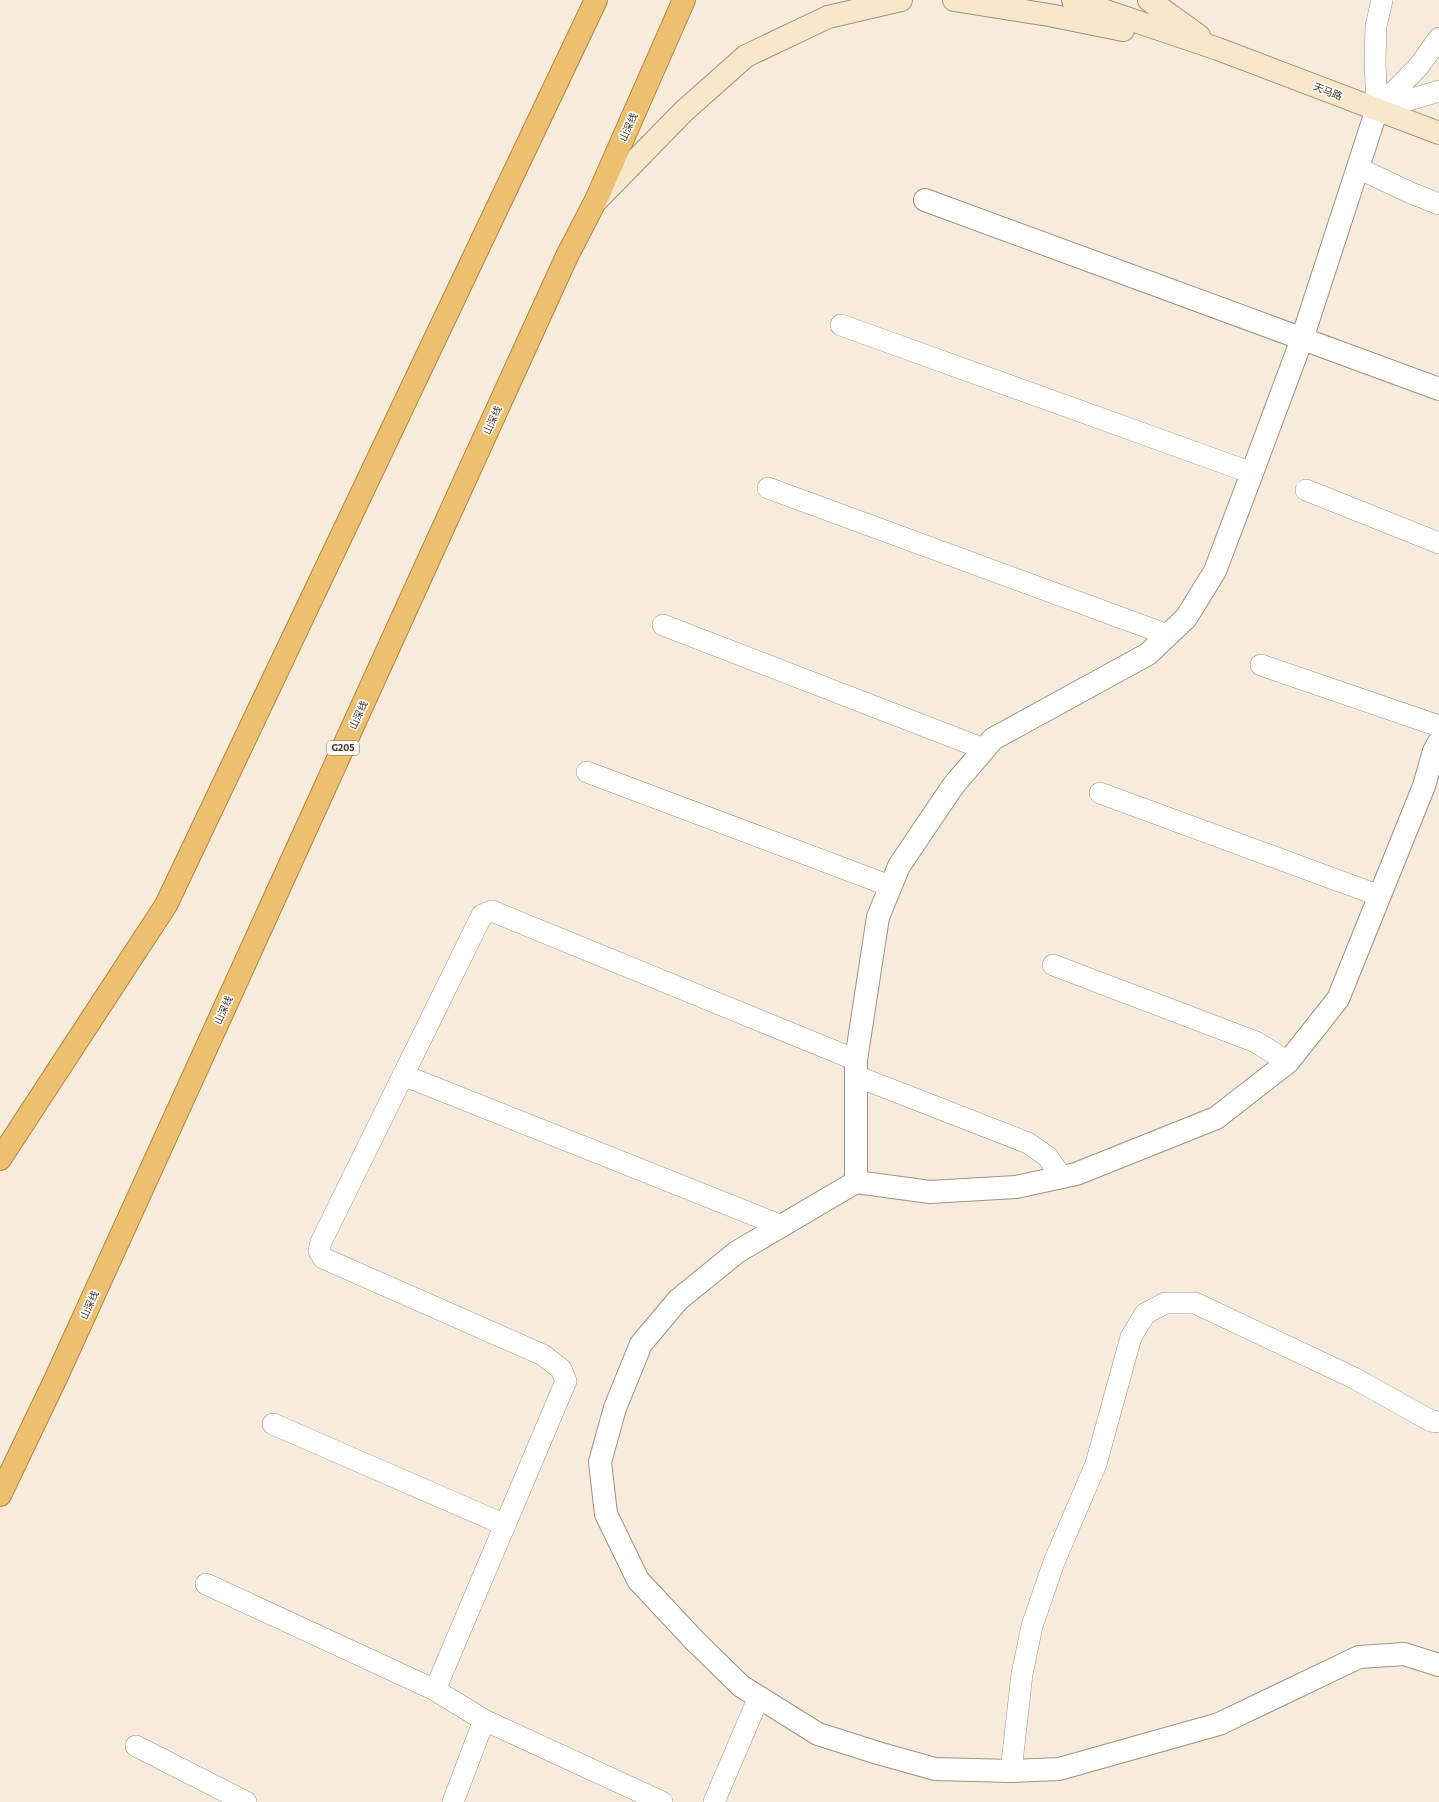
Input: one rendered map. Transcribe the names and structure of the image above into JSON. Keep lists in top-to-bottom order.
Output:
{
  "streets": {
    "highway": ["山深线", "G205"],
    "main road": ["天马路"]
  }
}
